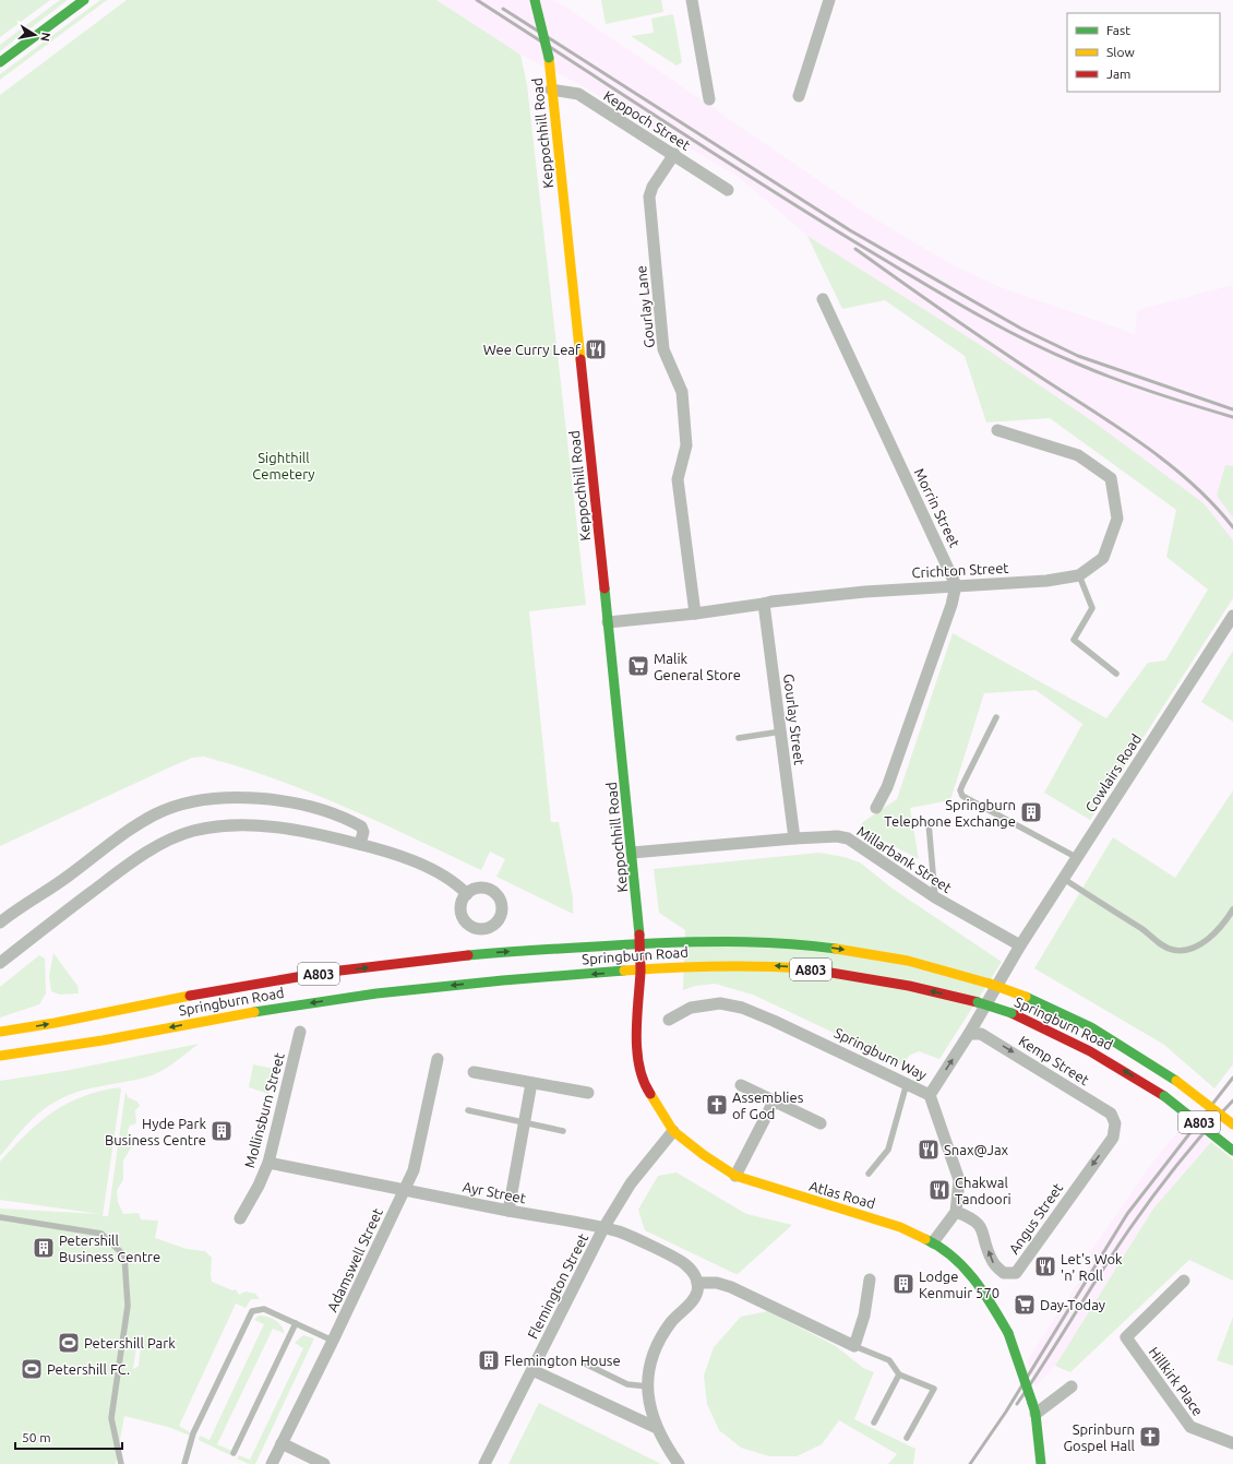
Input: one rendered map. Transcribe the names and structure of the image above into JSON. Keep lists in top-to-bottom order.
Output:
{
  "streets": {
    "main road": [
      "Keppochhill Road",
      "Springburn Road",
      "A803",
      "Atlas Road"
    ],
    "street": [
      "Keppoch Street",
      "Gourlay Lane",
      "Morrin Street",
      "Crichton Street",
      "Gourlay Street",
      "Cowlairs Road",
      "Millarbank Street",
      "Springburn Way",
      "Kemp Street",
      "Mollinsburn Street",
      "Ayr Street",
      "Angus Street",
      "Adamswell Street",
      "Flemington Street",
      "Hillkirk Place"
    ]
  },
  "crossings": [
    ["Keppoch Street", "Keppochhill Road"],
    ["Keppoch Street", "Gourlay Lane"],
    ["Keppochhill Road", "Crichton Street"],
    ["Keppochhill Road", "Millarbank Street"],
    ["Keppochhill Road", "Springburn Road"],
    ["Keppochhill Road", "Atlas Road"],
    ["Gourlay Lane", "Crichton Street"],
    ["Morrin Street", "Crichton Street"],
    ["Crichton Street", "Gourlay Street"],
    ["Gourlay Street", "Millarbank Street"],
    ["Cowlairs Road", "Millarbank Street"],
    ["Cowlairs Road", "Kemp Street"],
    ["Springburn Road", "Atlas Road"],
    ["Springburn Way", "Angus Street"],
    ["Kemp Street", "Angus Street"],
    ["Mollinsburn Street", "Ayr Street"],
    ["Ayr Street", "Adamswell Street"],
    ["Ayr Street", "Flemington Street"],
    ["Atlas Road", "Flemington Street"]
  ],
  "one_way": ["Kemp Street"],
  "parks": ["Sighthill Cemetery"],
  "places": {
    "restaurant": [
      "Wee Curry Leaf",
      "Snax@Jax",
      "Chakwal Tandoori",
      "Let's Wok 'n' Roll"
    ],
    "supermarket": ["Malik General Store", "Day-Today"],
    "building": [
      "Springburn Telephone Exchange",
      "Hyde Park Business Centre",
      "Petershill Business Centre",
      "Lodge Kenmuir 570",
      "Flemington House"
    ],
    "church": ["Assemblies of God", "Sprinburn Gospel Hall"],
    "sports": ["Petershill Park", "Petershill FC."]
  },
  "legend": ["Fast", "Slow", "Jam"],
  "scale_bar": "50 m",
  "north": "right"
}
